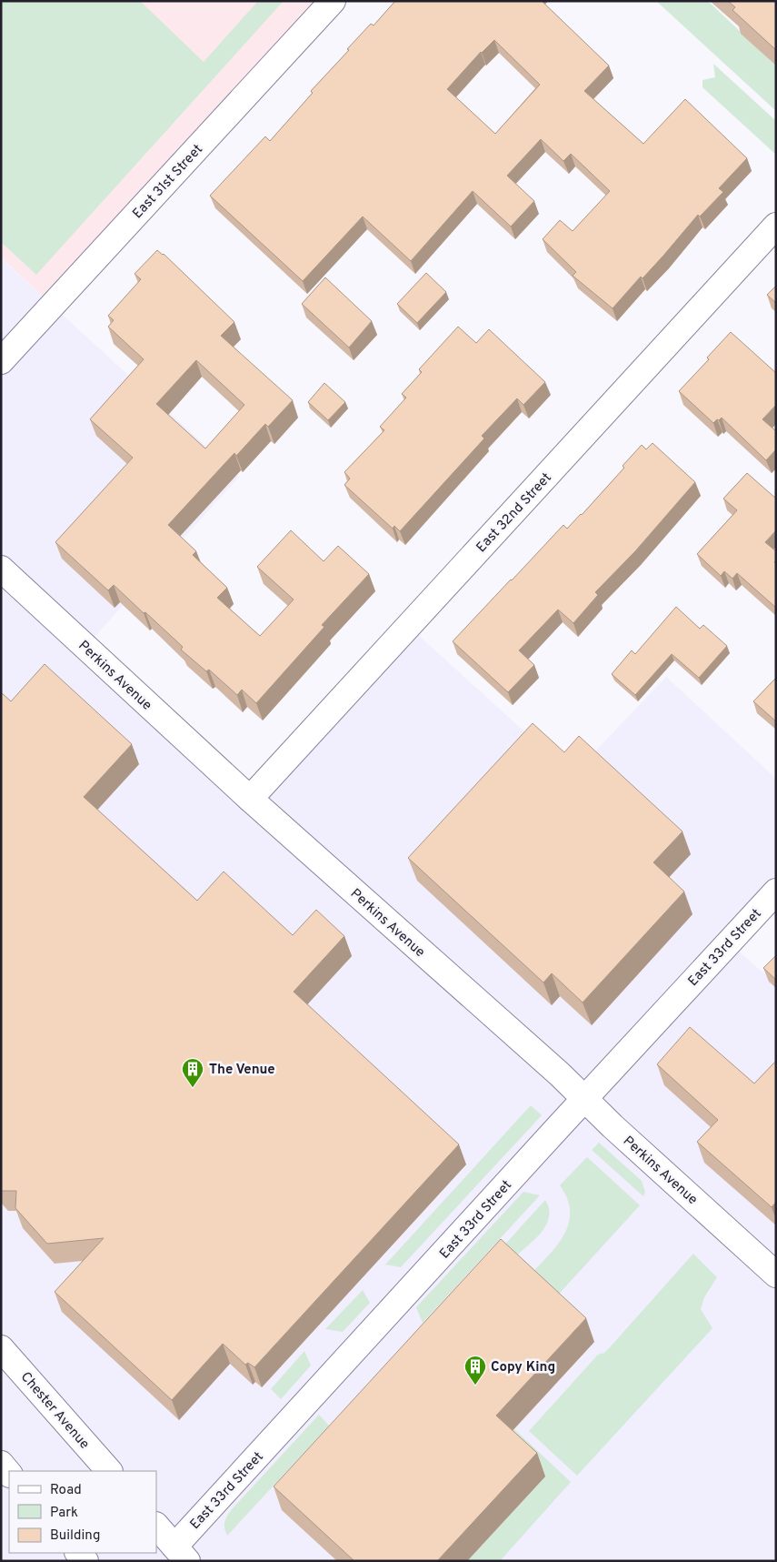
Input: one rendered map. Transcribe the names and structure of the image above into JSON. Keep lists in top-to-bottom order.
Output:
{
  "streets": {
    "street": [
      "East 31st Street",
      "East 32nd Street",
      "Perkins Avenue",
      "East 33rd Street",
      "Chester Avenue"
    ]
  },
  "crossings": [
    ["East 32nd Street", "Perkins Avenue"],
    ["Perkins Avenue", "East 33rd Street"]
  ],
  "places": {
    "building": ["The Venue", "Copy King"]
  },
  "legend": ["Road", "Park", "Building"]
}
